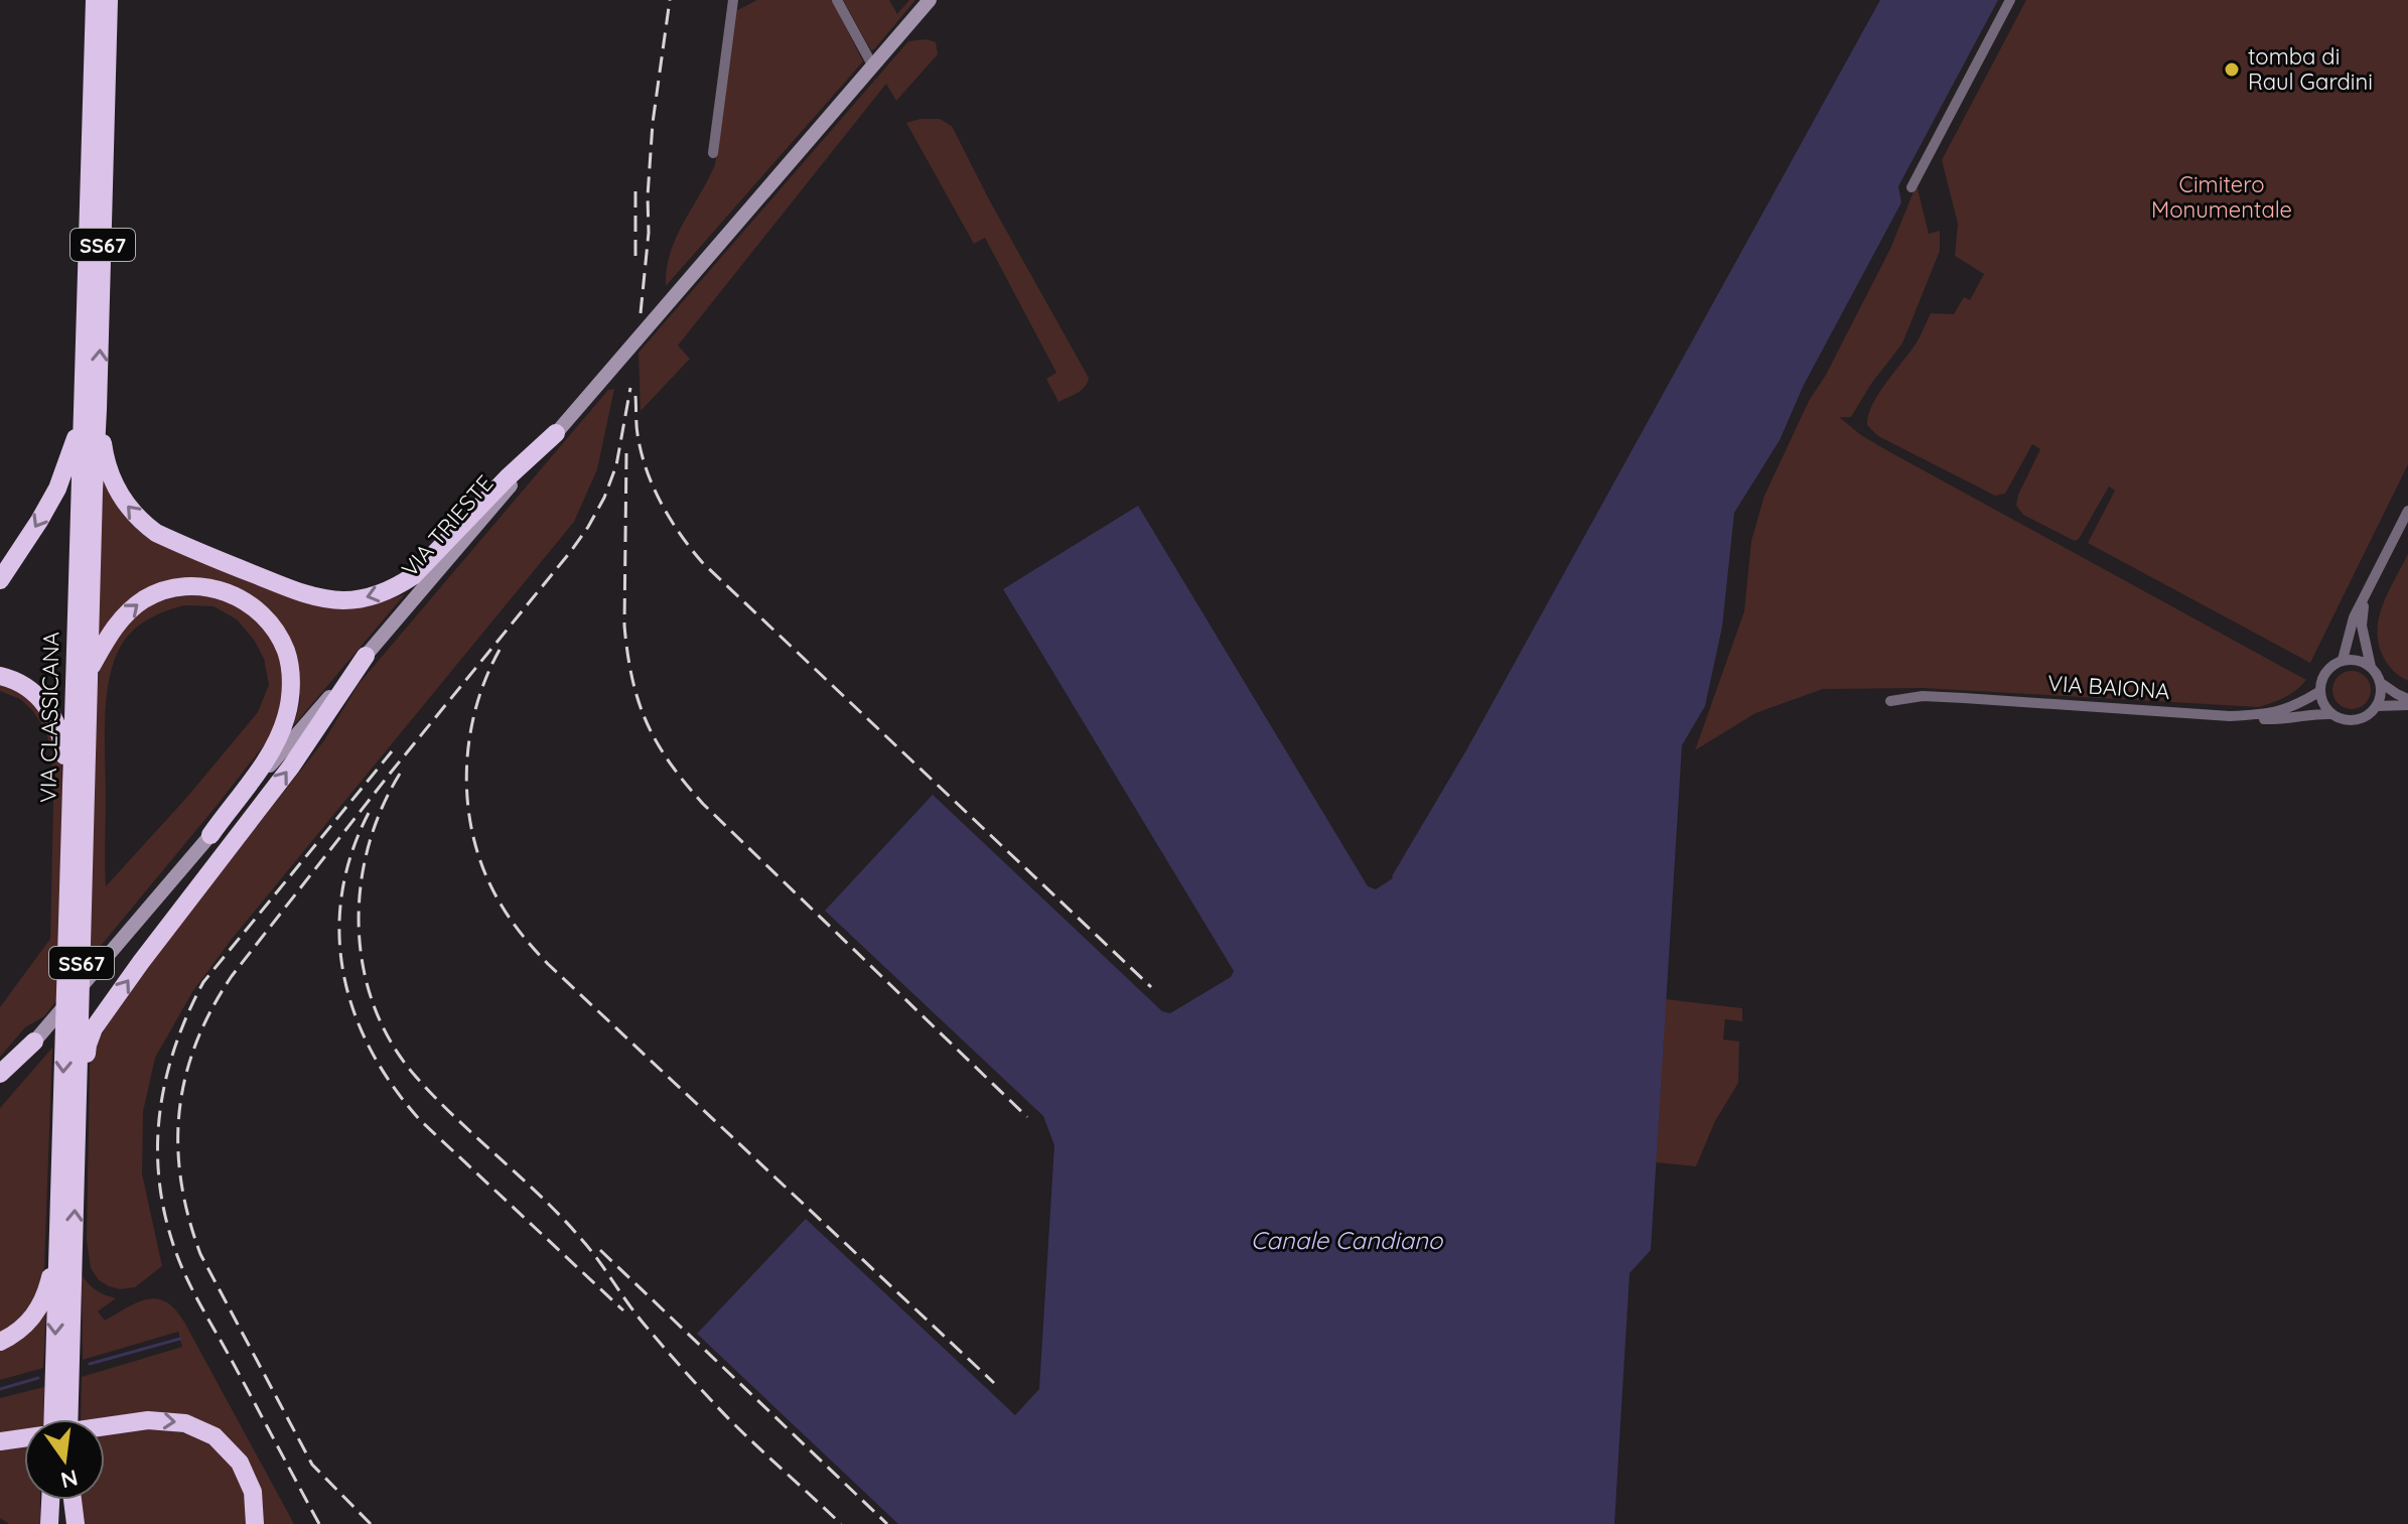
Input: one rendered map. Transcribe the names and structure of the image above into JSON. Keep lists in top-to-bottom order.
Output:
{
  "streets": {
    "highway": ["SS67", "VIA CLASSICANA"],
    "main road": ["VIA TRIESTE"],
    "street": ["VIA BAIONA"]
  },
  "crossings": [
    ["SS67", "VIA CLASSICANA"]
  ],
  "water": ["Canale Candiano"],
  "parks": ["Cimitero Monumentale"],
  "places": ["tomba di Raul Gardini"],
  "north": "bottom"
}
